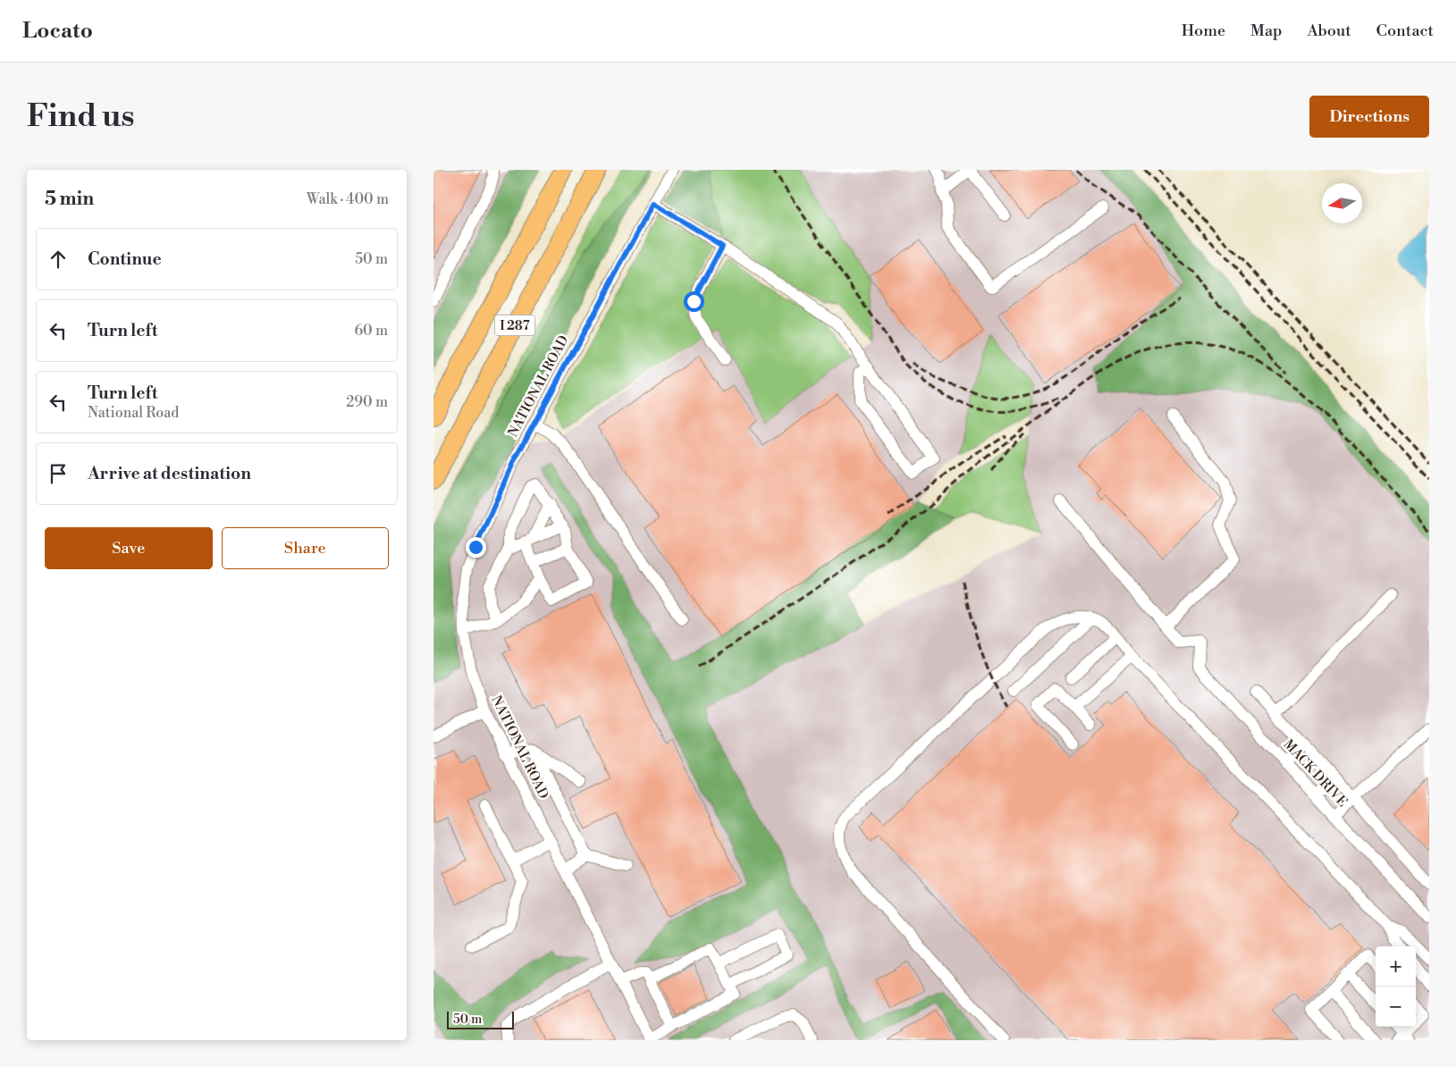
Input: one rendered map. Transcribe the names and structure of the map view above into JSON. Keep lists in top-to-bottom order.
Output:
{
  "streets": {
    "highway": ["I 287"],
    "street": ["NATIONAL ROAD", "MACK DRIVE"]
  },
  "scale_bar": "50 m",
  "north": "left",
  "page": {
    "header": "Locato",
    "nav": [
      "Home",
      "Map",
      "About",
      "Contact"
    ],
    "buttons": [
      "Directions",
      ["Save", "Share"]
    ],
    "title": "Find us",
    "heading": ["5 min", "Walk · 400 m"],
    "list": [
      ["Continue", "50 m"],
      ["Turn left", "60 m"],
      ["Turn left", "National Road", "290 m"],
      "Arrive at destination"
    ],
    "map_buttons": ["+", "−"],
    "scale": "50 m"
  }
}
